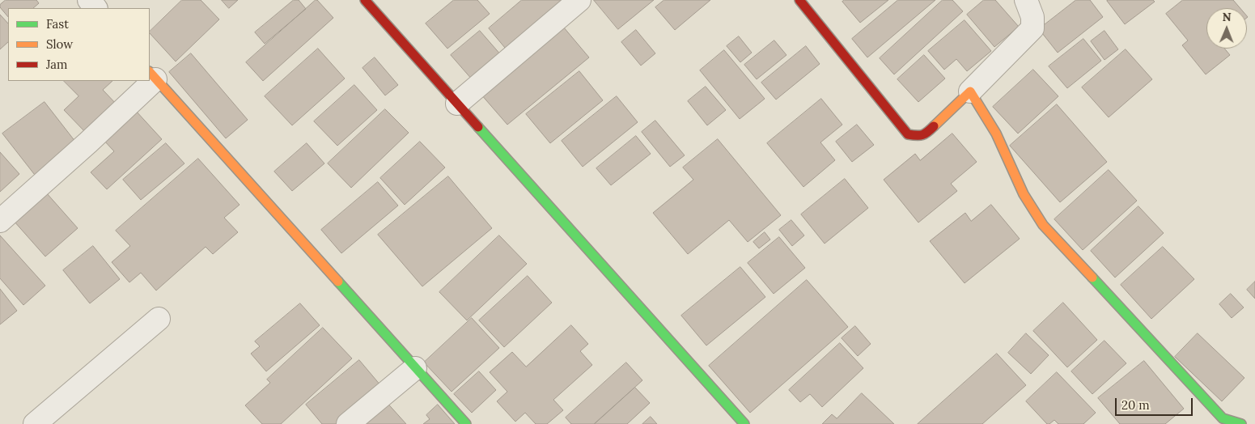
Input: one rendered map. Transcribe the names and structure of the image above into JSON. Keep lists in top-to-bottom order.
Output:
{
  "legend": ["Fast", "Slow", "Jam"],
  "scale_bar": "20 m",
  "north": "top"
}
